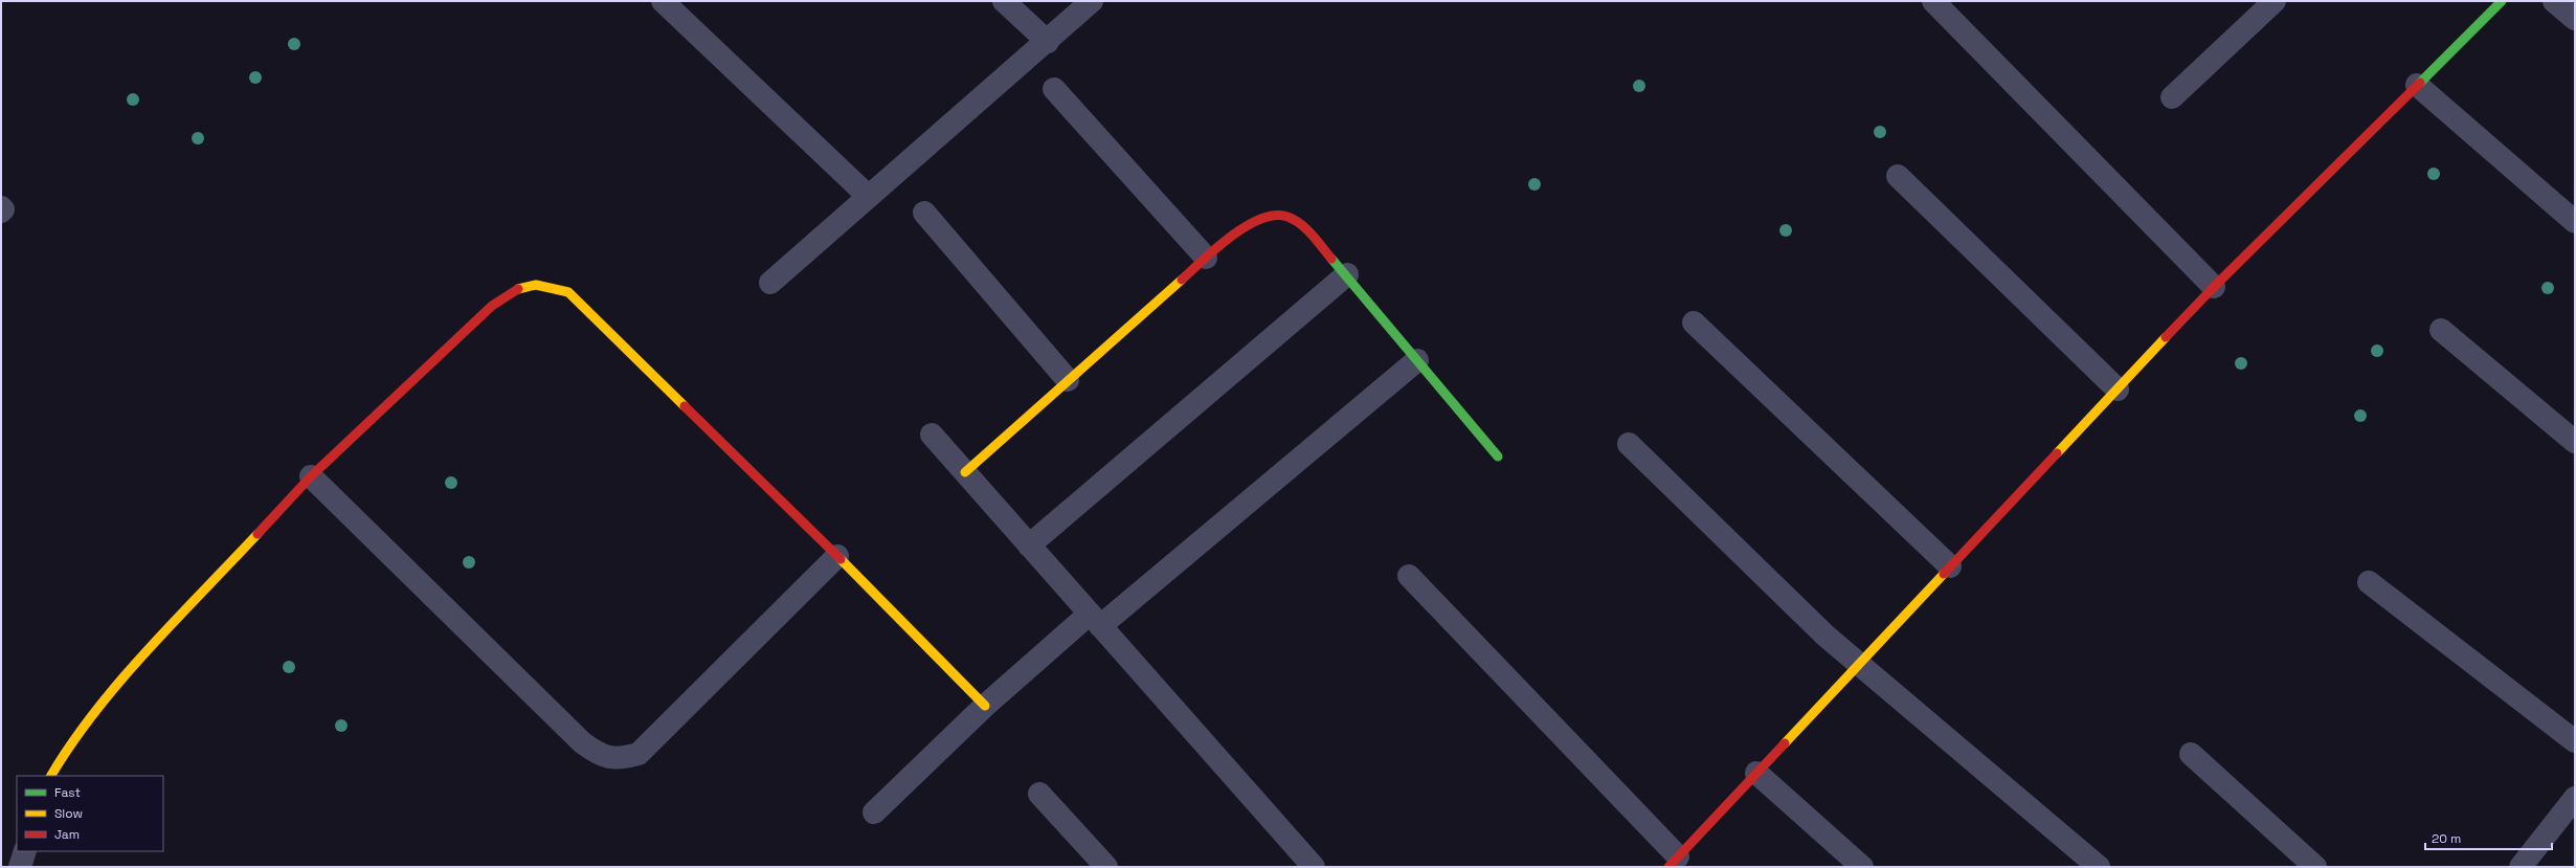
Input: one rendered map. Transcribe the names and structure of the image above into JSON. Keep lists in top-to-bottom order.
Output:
{
  "legend": ["Fast", "Slow", "Jam"],
  "scale_bar": "20 m"
}
